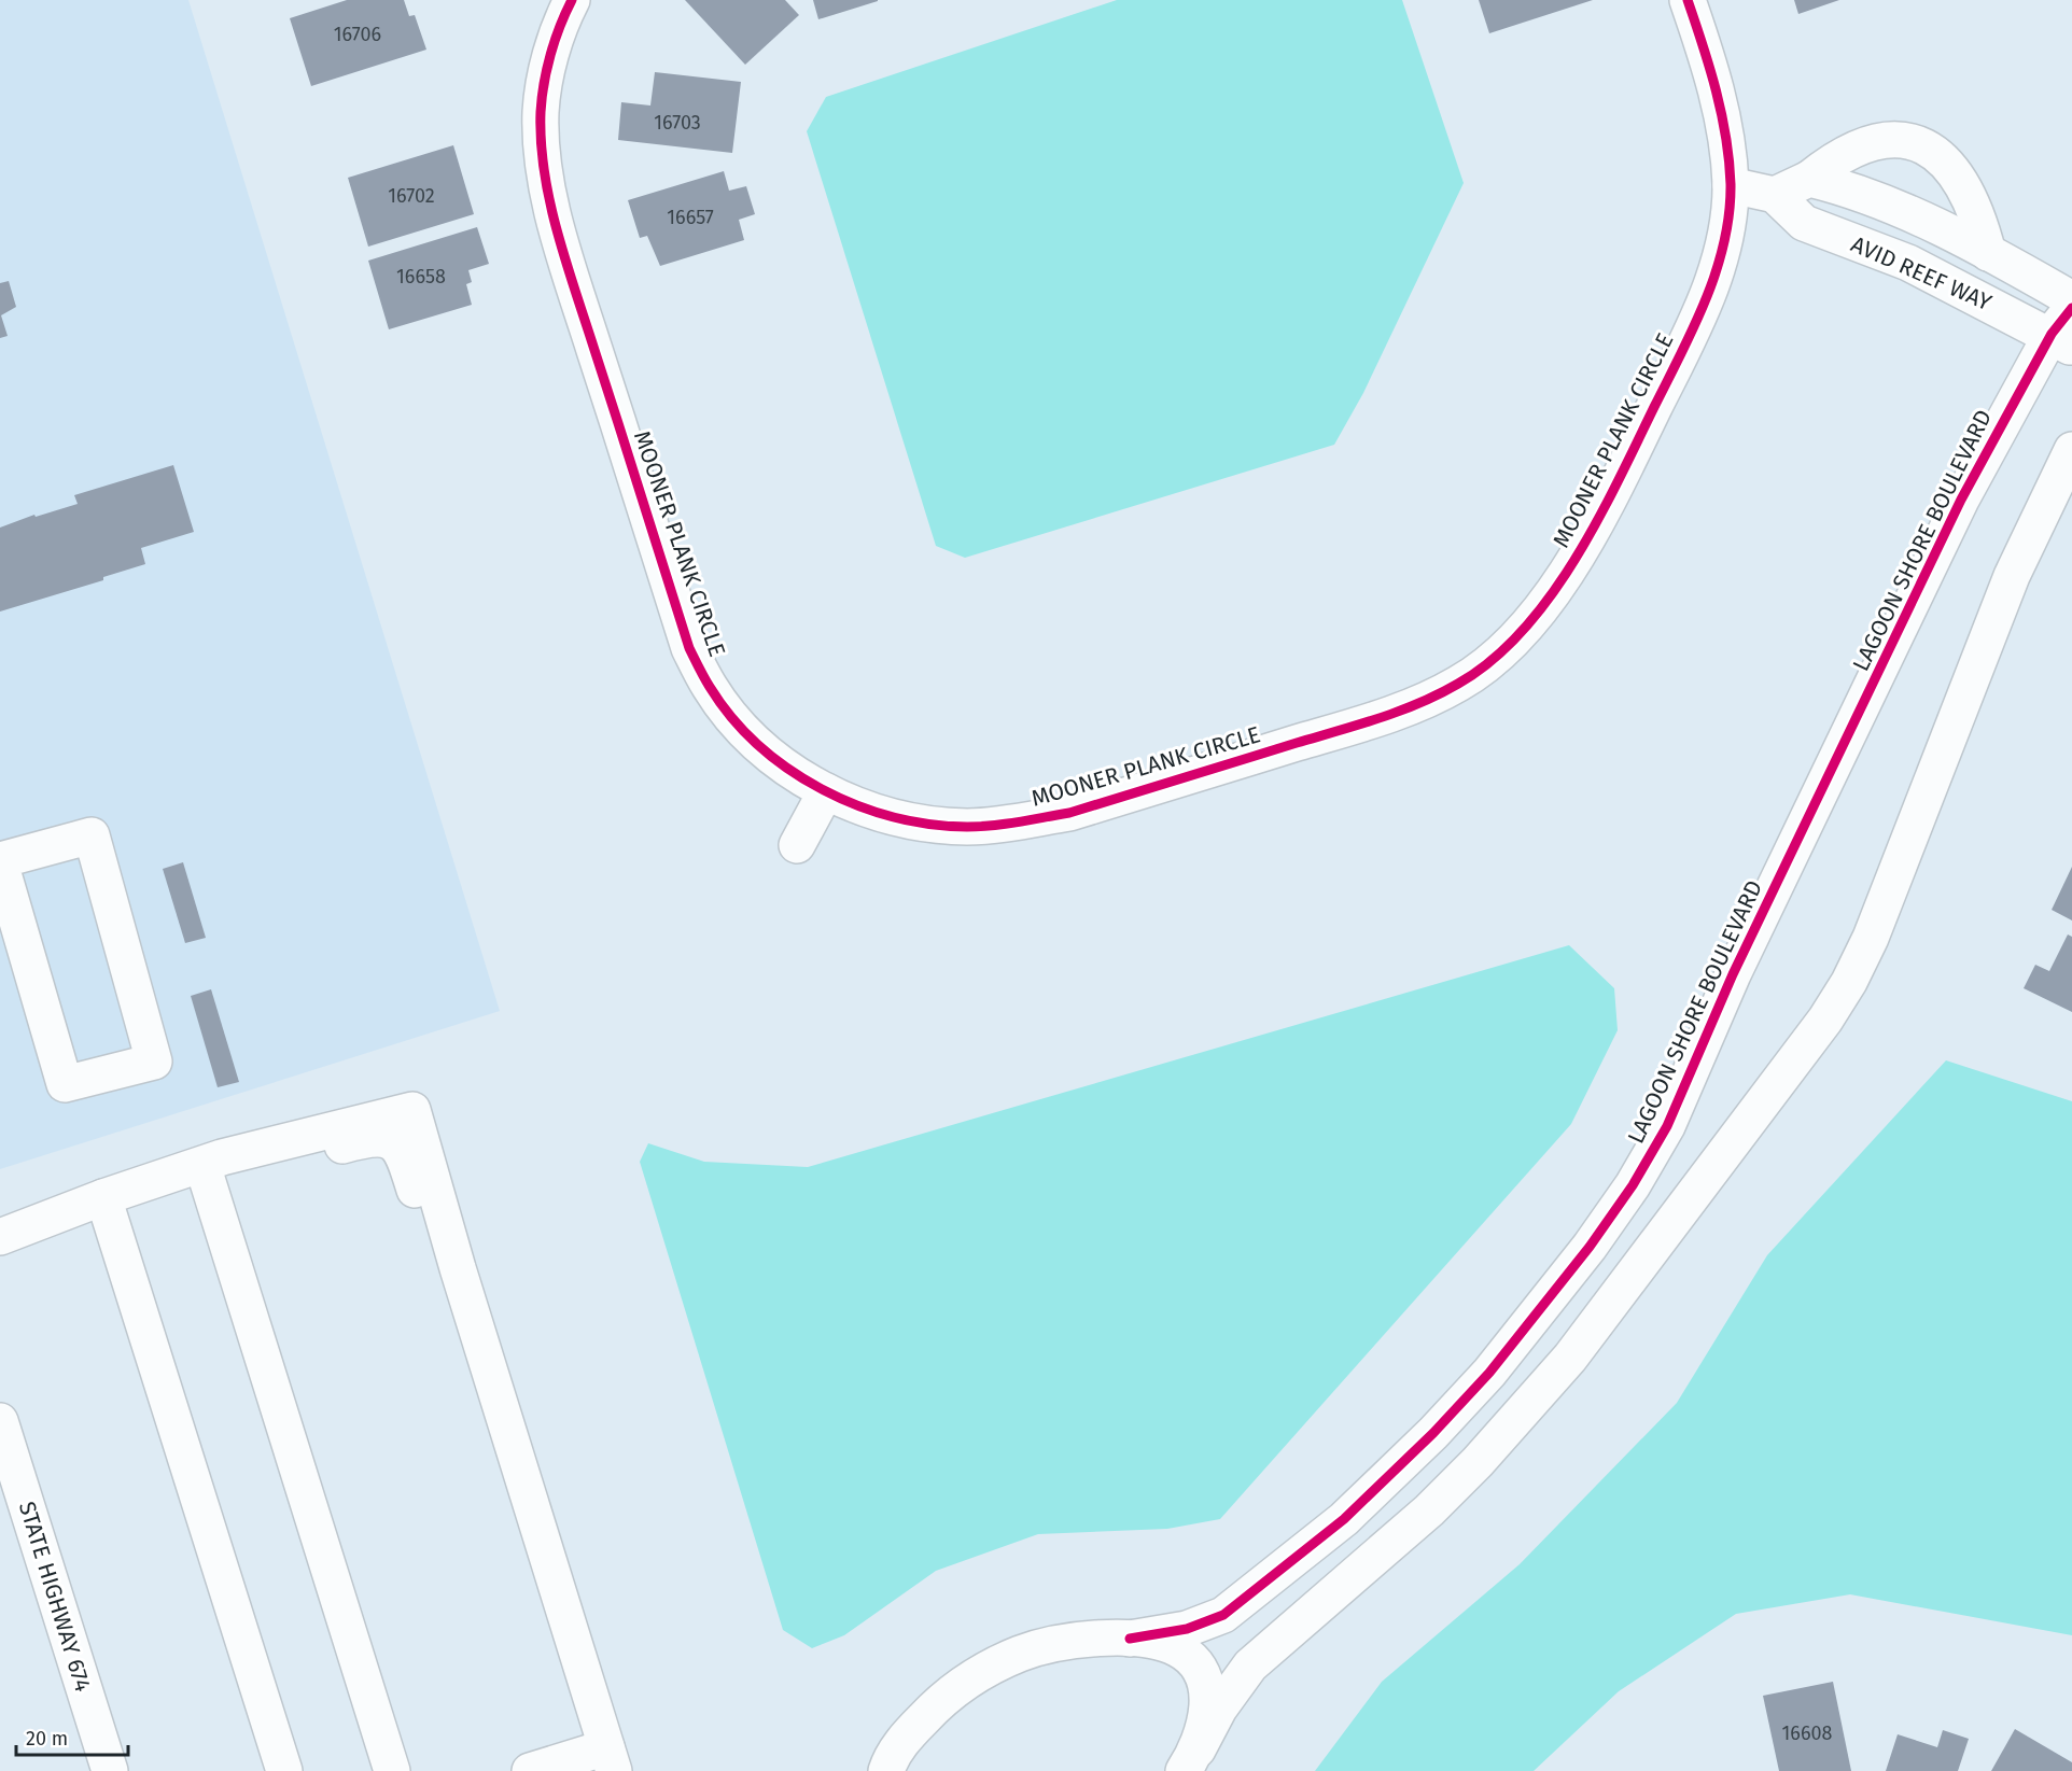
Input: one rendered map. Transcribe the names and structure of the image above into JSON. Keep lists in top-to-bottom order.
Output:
{
  "streets": {
    "street": [
      "AVID REEF WAY",
      "MOONER PLANK CIRCLE",
      "LAGOON SHORE BOULEVARD",
      "STATE HIGHWAY 674"
    ]
  },
  "crossings": [
    ["AVID REEF WAY", "LAGOON SHORE BOULEVARD"]
  ],
  "house_numbers": [
    "16706",
    "16703",
    "16702",
    "16657",
    "16658",
    "16608"
  ],
  "scale_bar": "20 m"
}
